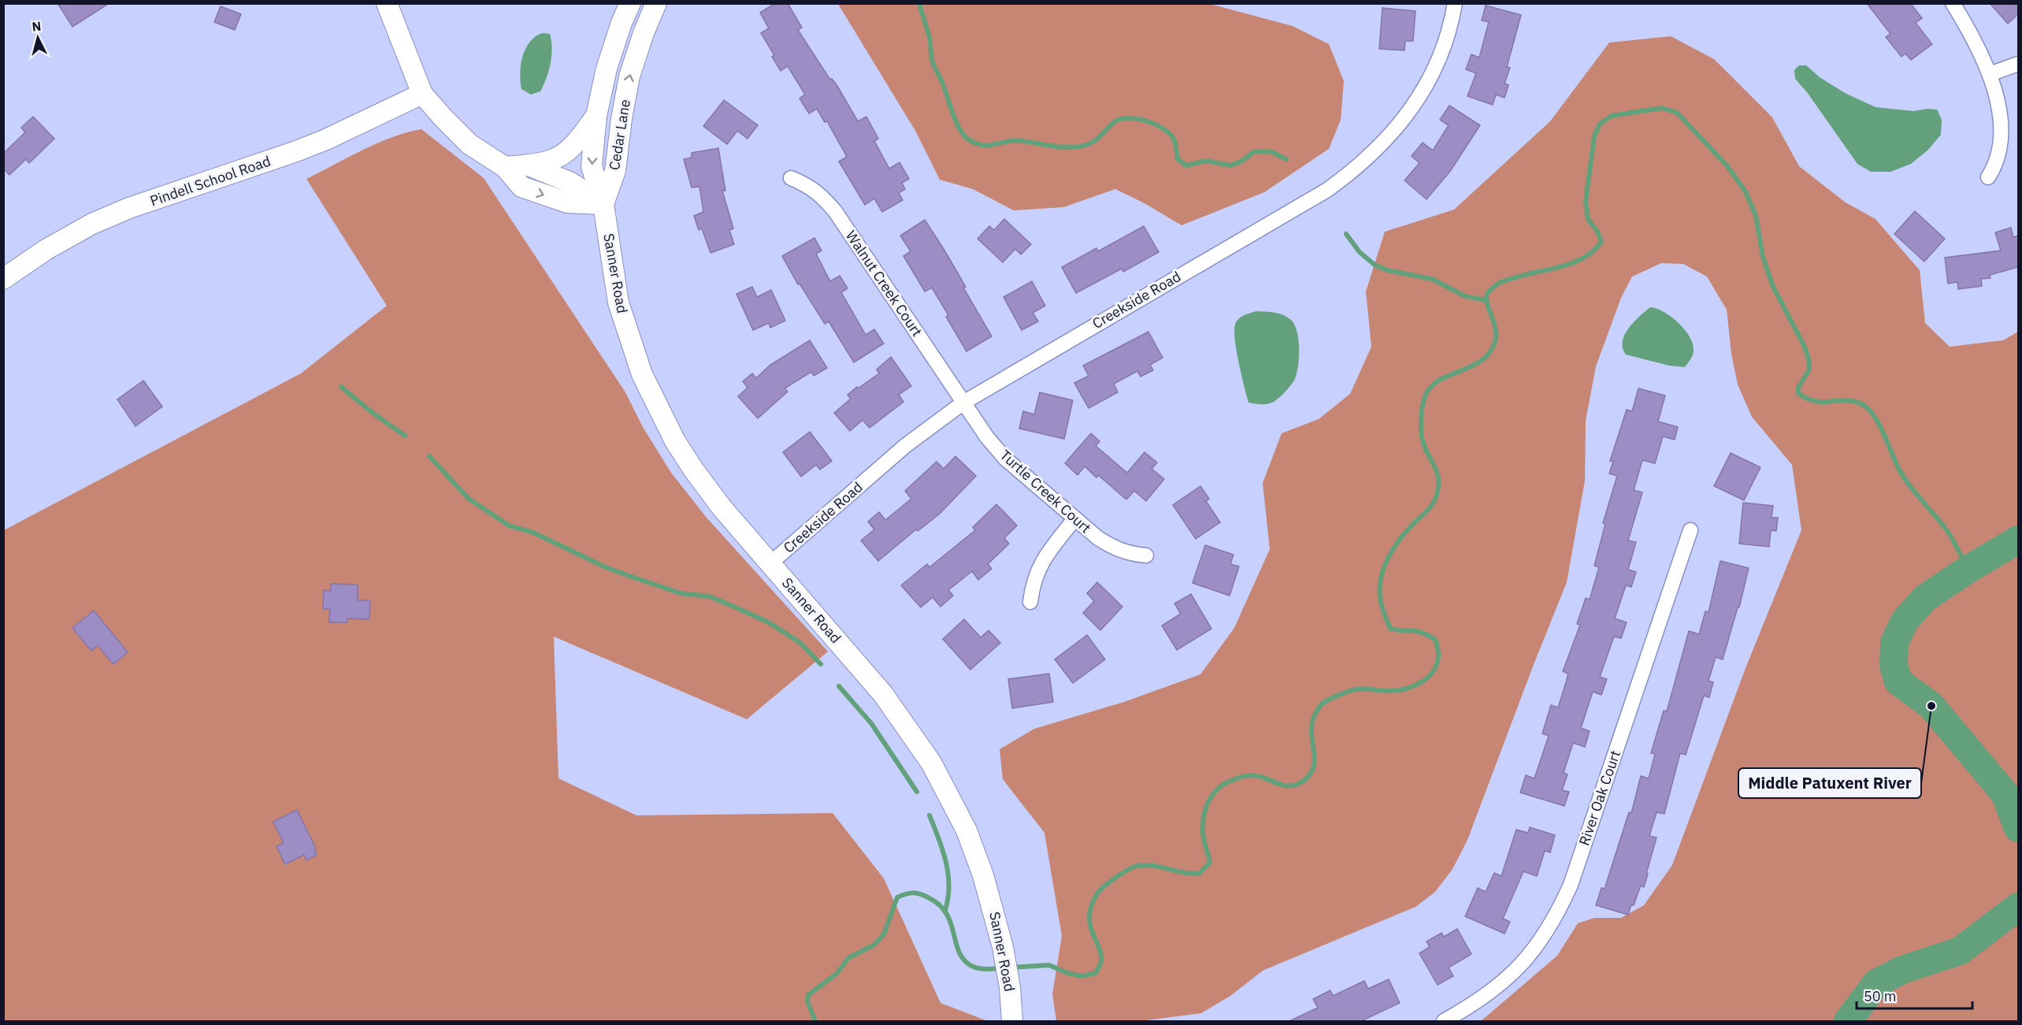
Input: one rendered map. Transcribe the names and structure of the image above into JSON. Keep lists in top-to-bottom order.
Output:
{
  "streets": {
    "main road": ["Cedar Lane", "Pindell School Road", "Sanner Road"],
    "street": [
      "Walnut Creek Court",
      "Creekside Road",
      "Turtle Creek Court",
      "River Oak Court"
    ]
  },
  "crossings": [
    ["Cedar Lane", "Sanner Road"],
    ["Sanner Road", "Creekside Road"],
    ["Walnut Creek Court", "Creekside Road"],
    ["Walnut Creek Court", "Turtle Creek Court"],
    ["Creekside Road", "Turtle Creek Court"]
  ],
  "places": ["Middle Patuxent River"],
  "scale_bar": "50 m",
  "north": "top"
}
